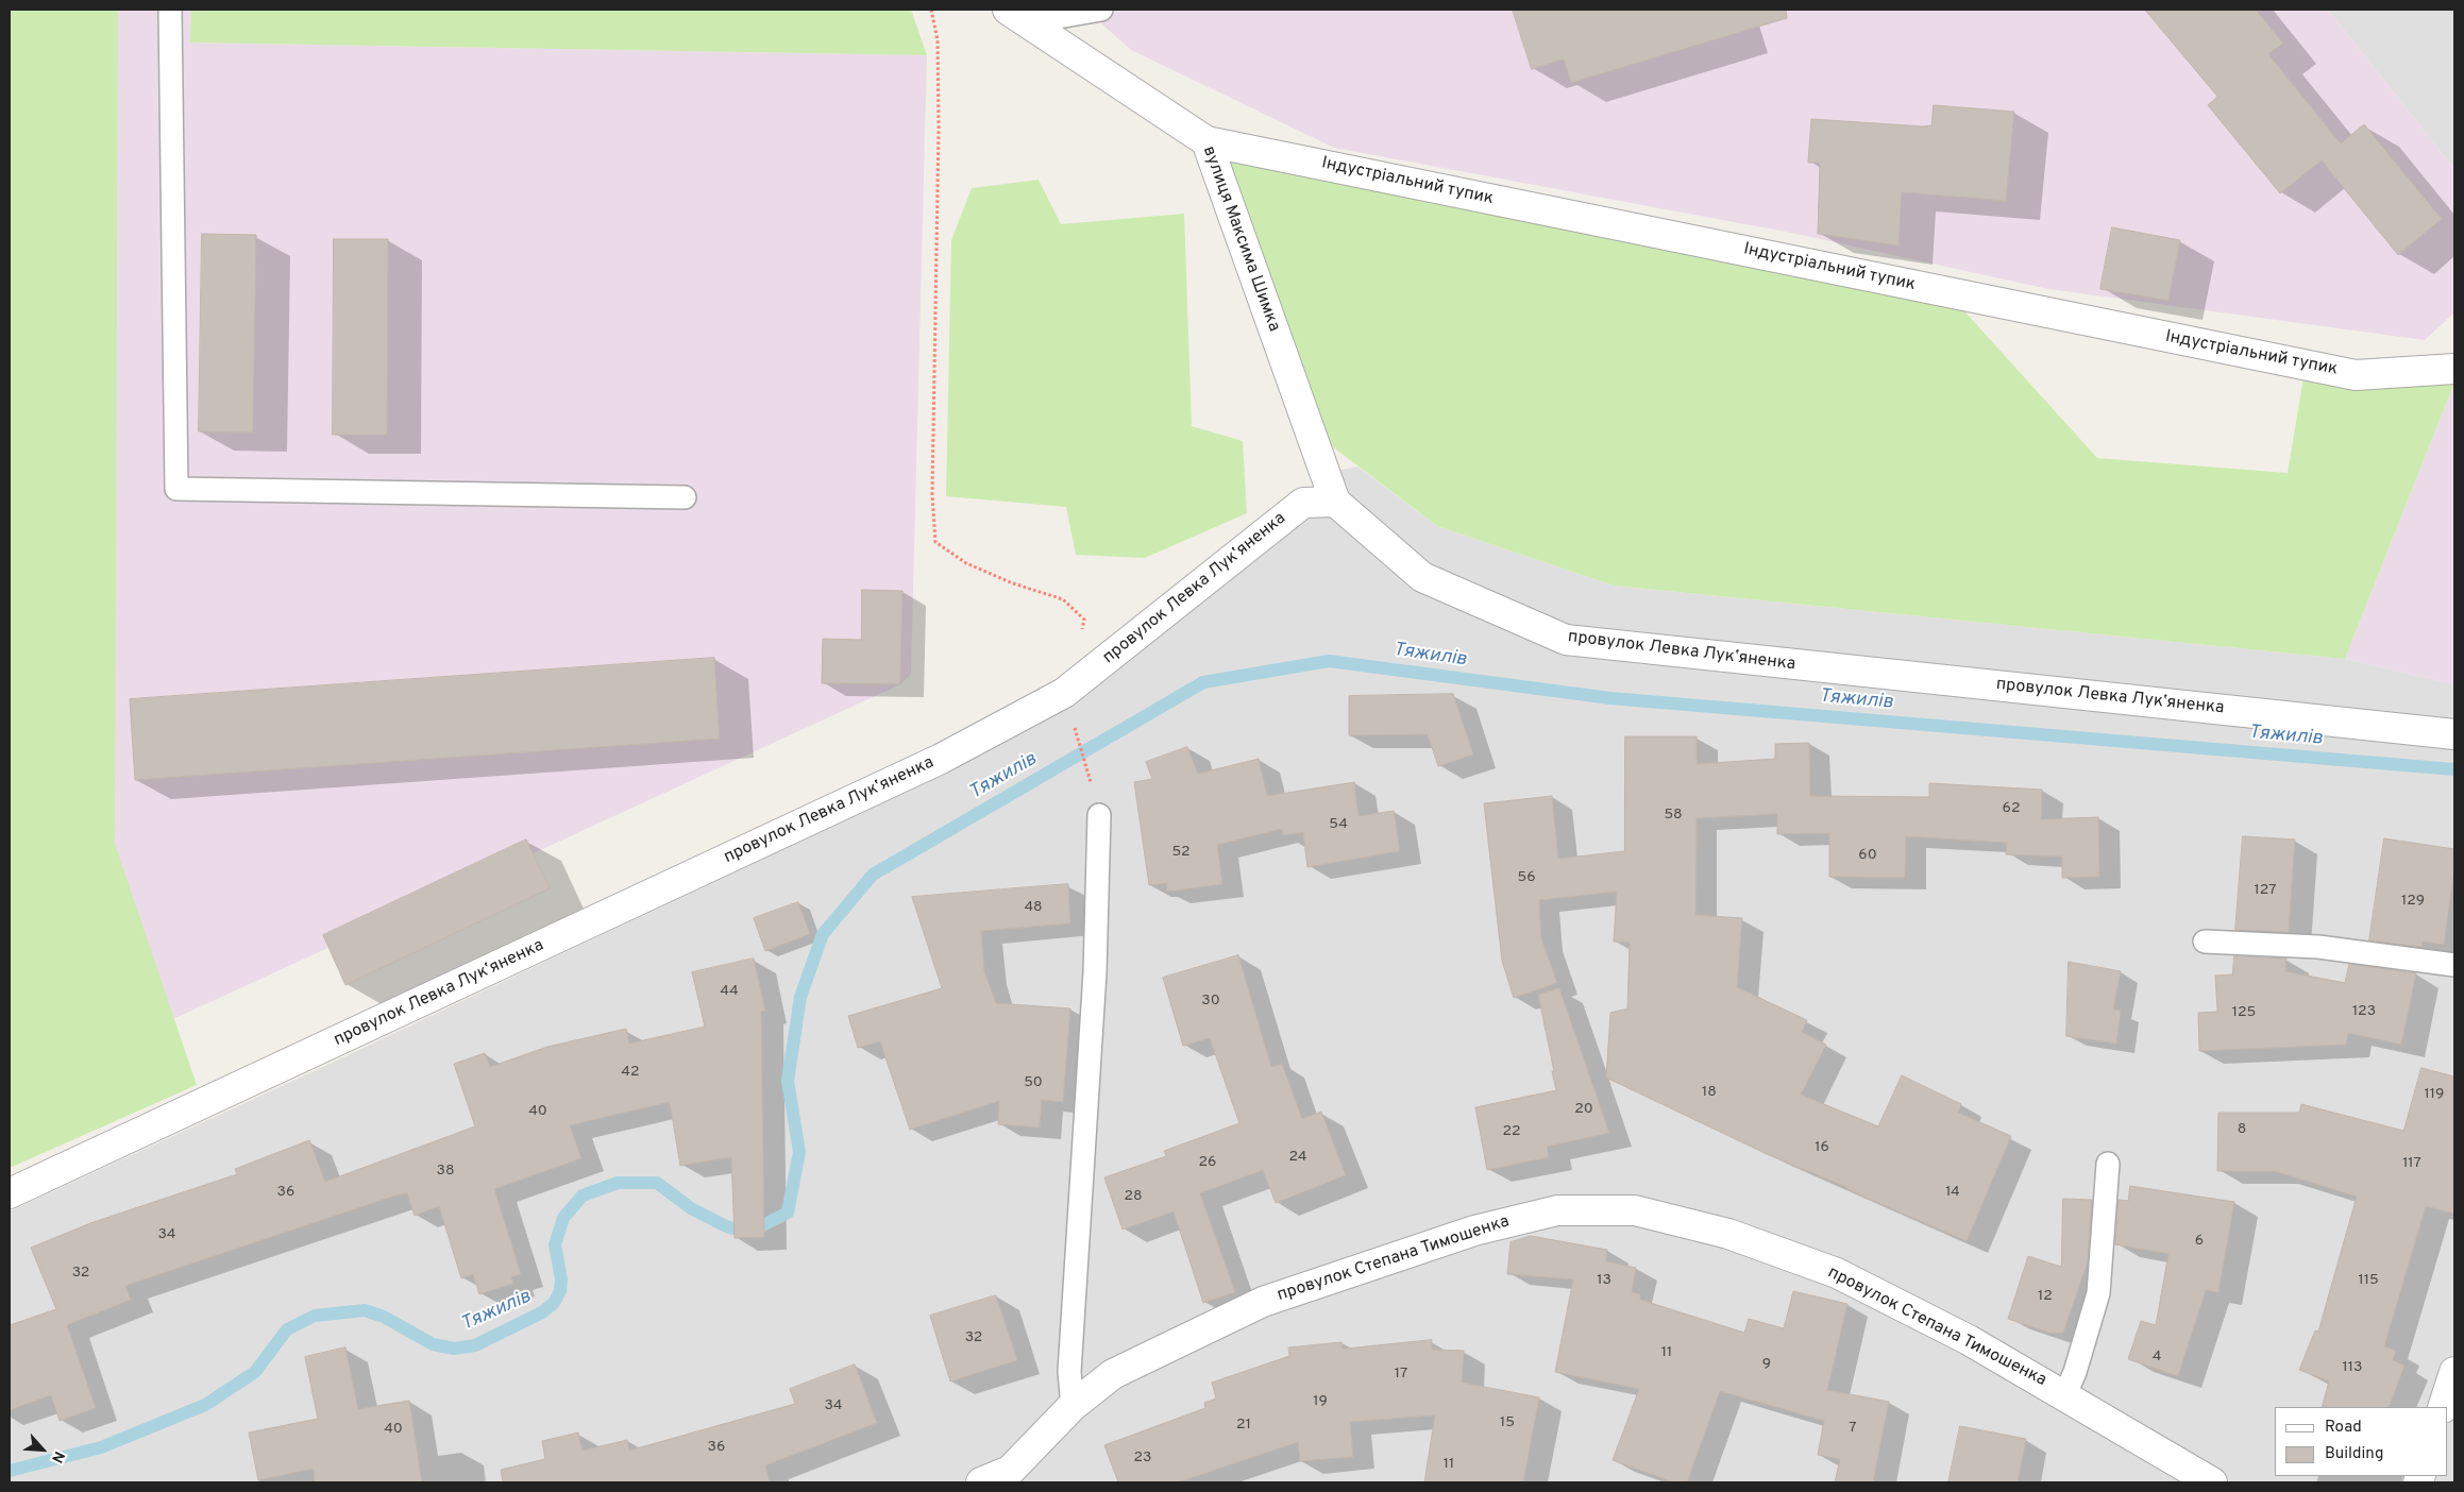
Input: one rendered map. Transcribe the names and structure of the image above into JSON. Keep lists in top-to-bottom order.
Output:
{
  "streets": {
    "street": [
      "Індустріальний тупик",
      "вулиця Максима Шимка",
      "провулок Левка Лукʼяненка",
      "провулок Степана Тимошенка"
    ]
  },
  "crossings": [
    ["Індустріальний тупик", "вулиця Максима Шимка"],
    ["вулиця Максима Шимка", "провулок Левка Лукʼяненка"]
  ],
  "water": ["Тяжилів"],
  "house_numbers": [
    "62",
    "58",
    "54",
    "52",
    "60",
    "56",
    "127",
    "129",
    "48",
    "44",
    "30",
    "123",
    "125",
    "42",
    "50",
    "18",
    "119",
    "20",
    "40",
    "8",
    "22",
    "16",
    "24",
    "26",
    "117",
    "38",
    "36",
    "14",
    "28",
    "34",
    "6",
    "32",
    "13",
    "115",
    "12",
    "32",
    "11",
    "4",
    "9",
    "113",
    "17",
    "19",
    "34",
    "15",
    "21",
    "7",
    "40",
    "36",
    "23",
    "11"
  ],
  "legend": ["Road", "Building"],
  "north": "bottom right"
}
